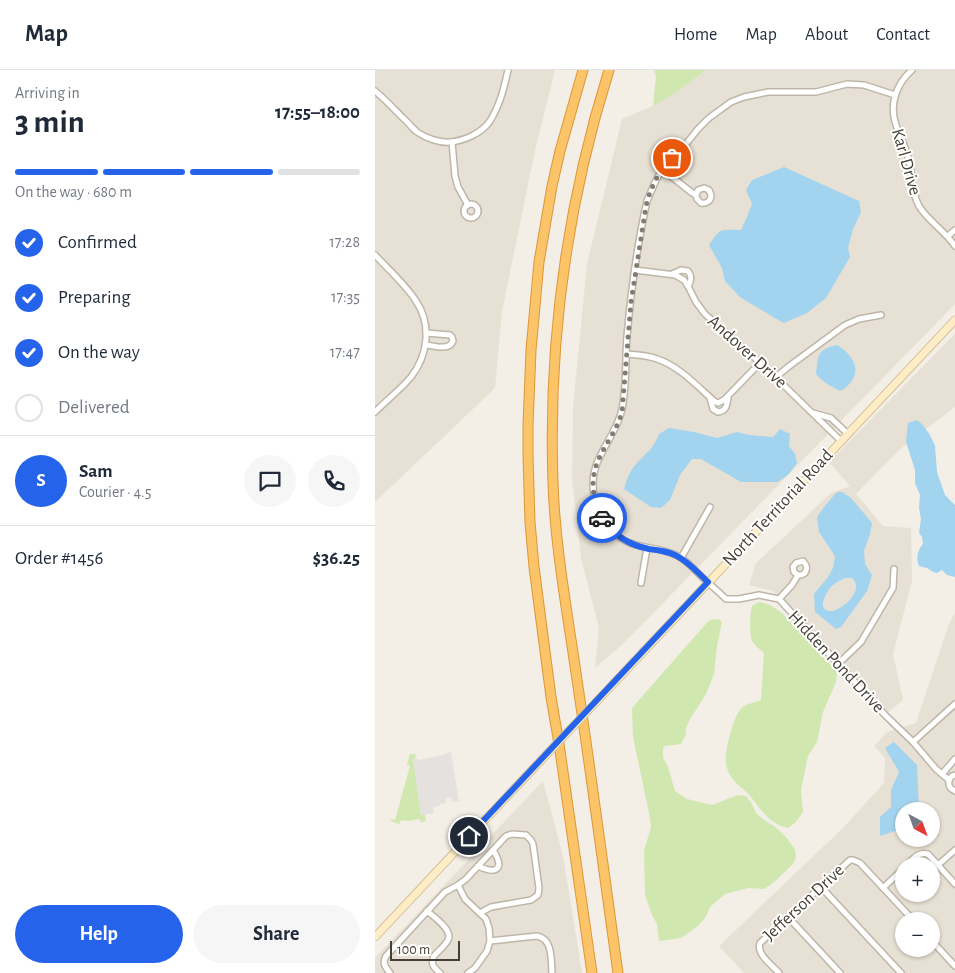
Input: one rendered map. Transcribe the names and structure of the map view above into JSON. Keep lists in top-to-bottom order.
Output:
{
  "streets": {
    "main road": ["North Territorial Road"],
    "street": [
      "Karl Drive",
      "Andover Drive",
      "Hidden Pond Drive",
      "Jefferson Drive"
    ]
  },
  "crossings": [
    ["Andover Drive", "North Territorial Road"],
    ["North Territorial Road", "Hidden Pond Drive"]
  ],
  "scale_bar": "100 m",
  "north": "bottom right",
  "page": {
    "header": "Map",
    "nav": [
      "Home",
      "Map",
      "About",
      "Contact"
    ],
    "heading": ["3 min", "Arriving in", "17:55–18:00"],
    "panel": [
      "Sam",
      "Courier · 4.5",
      "Order #1456",
      "$36.25"
    ],
    "bar": "On the way · 680 m",
    "list": [
      ["Confirmed", "17:28"],
      ["Preparing", "17:35"],
      ["On the way", "17:47"],
      "Delivered"
    ],
    "round": "S",
    "map_buttons": ["+", "−"],
    "buttons": ["Help", "Share"],
    "scale": "100 m"
  }
}
